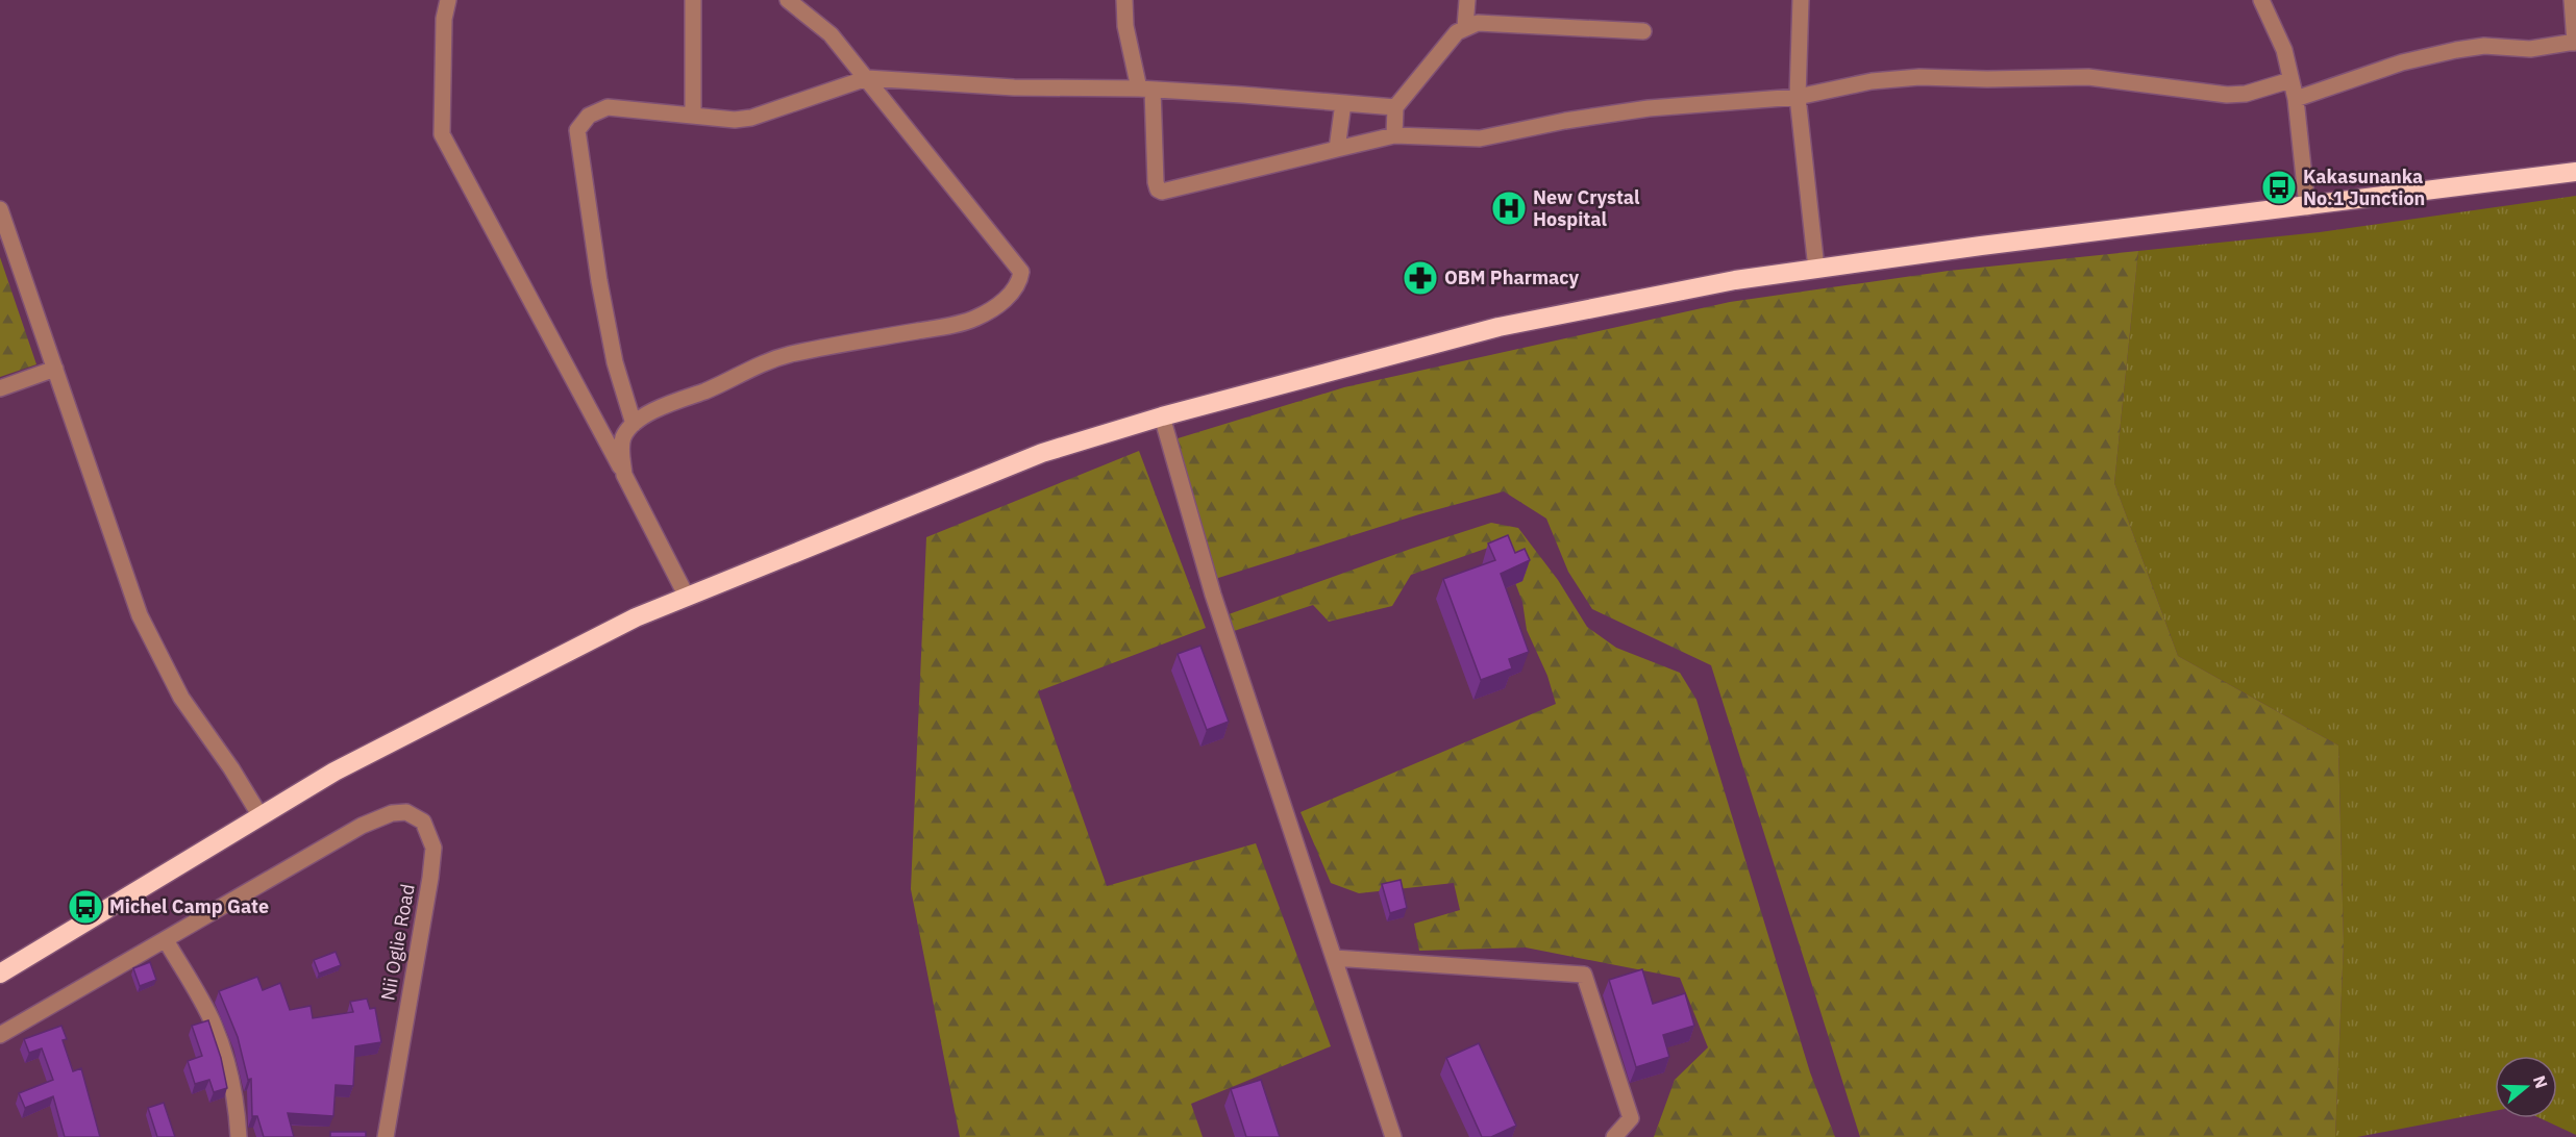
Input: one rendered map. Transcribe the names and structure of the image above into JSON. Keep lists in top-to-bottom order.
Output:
{
  "streets": {
    "street": ["Nii Oglie Road"]
  },
  "places": {
    "bus stop": ["Kakasunanka No.1 Junction", "Michel Camp Gate"],
    "hospital": ["New Crystal Hospital"],
    "pharmacy": ["OBM Pharmacy"]
  },
  "north": "right"
}
